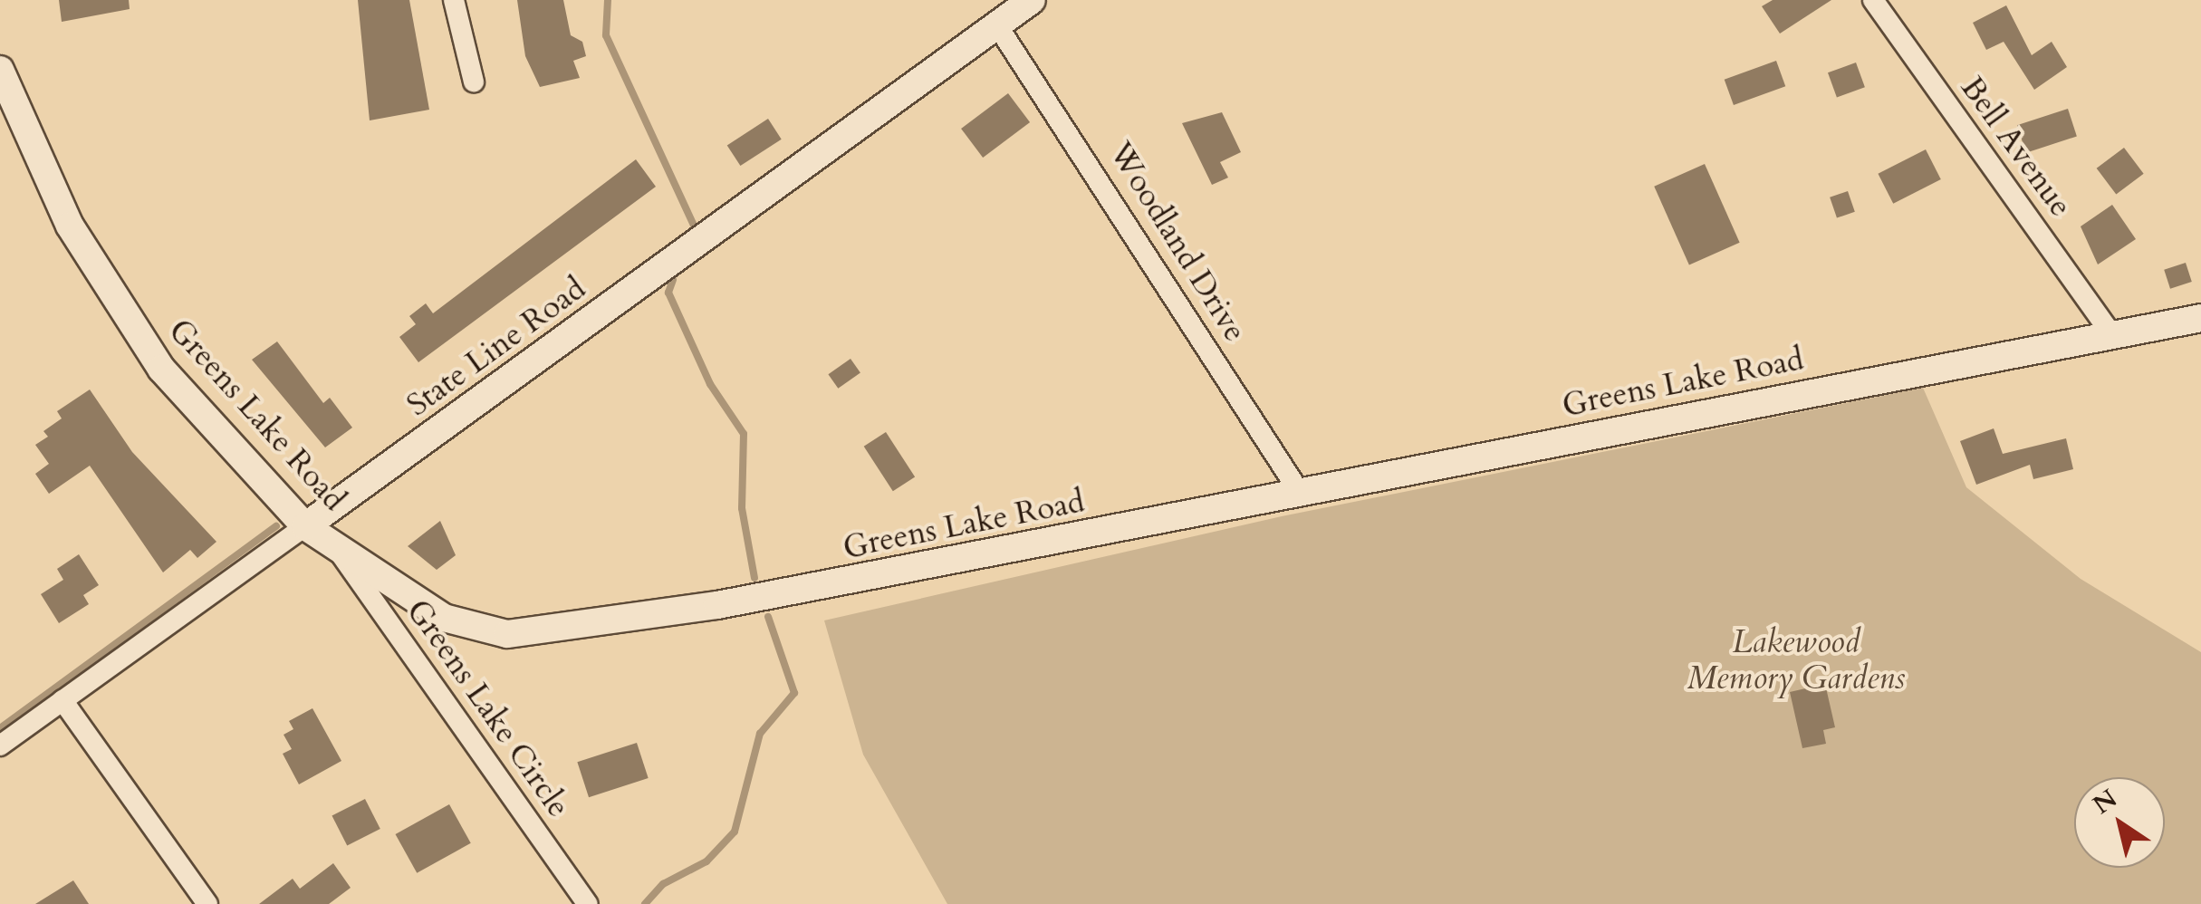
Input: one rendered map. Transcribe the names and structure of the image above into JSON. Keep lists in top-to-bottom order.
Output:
{
  "streets": {
    "street": [
      "Bell Avenue",
      "Woodland Drive",
      "State Line Road",
      "Greens Lake Road",
      "Greens Lake Circle"
    ]
  },
  "crossings": [
    ["Bell Avenue", "Greens Lake Road"],
    ["Woodland Drive", "State Line Road"],
    ["Woodland Drive", "Greens Lake Road"],
    ["State Line Road", "Greens Lake Road"],
    ["Greens Lake Road", "Greens Lake Circle"]
  ],
  "parks": ["Lakewood Memory Gardens"],
  "north": "top left"
}
